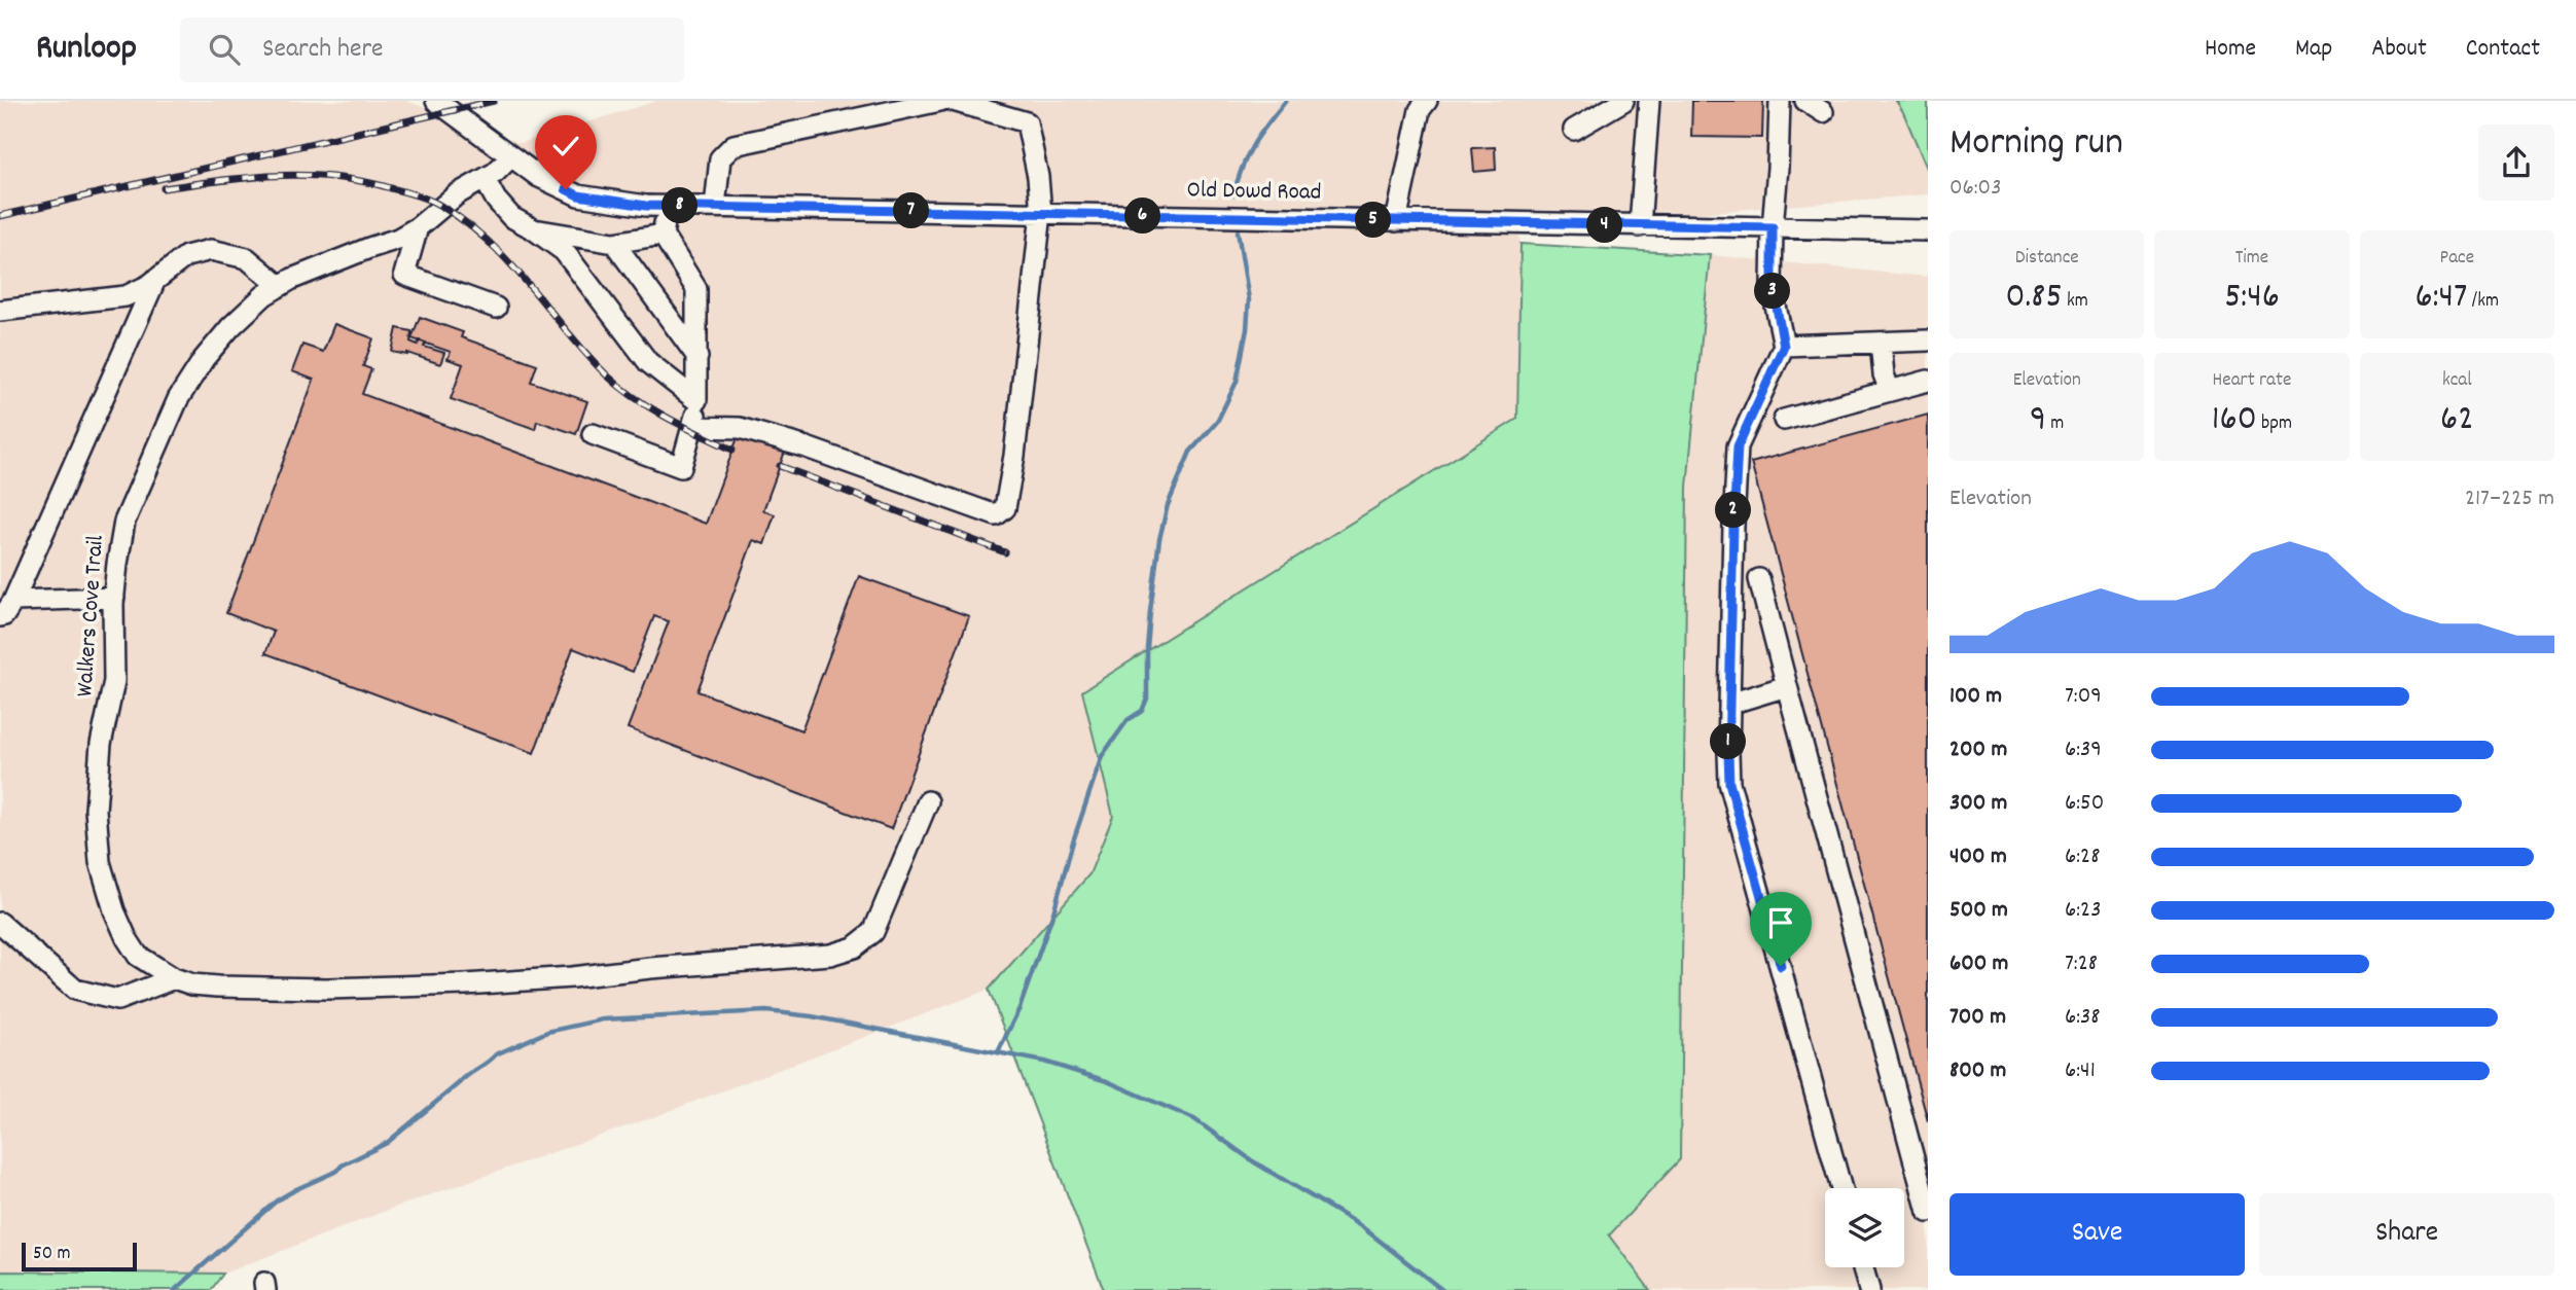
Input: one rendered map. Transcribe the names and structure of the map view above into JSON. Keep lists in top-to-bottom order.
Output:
{
  "streets": {
    "street": ["Old Dowd Road", "Walkers Cove Trail"]
  },
  "crossings": [
    ["Old Dowd Road", "Walkers Cove Trail"]
  ],
  "scale_bar": "50 m",
  "page": {
    "header": "Runloop",
    "search": "Search here",
    "nav": [
      "Home",
      "Map",
      "About",
      "Contact"
    ],
    "heading": ["Morning run", "06:03"],
    "pins": [
      "8",
      "7",
      "6",
      "5",
      "4",
      "3",
      "2",
      "1"
    ],
    "stats": [
      ["Distance", "0.85 km"],
      ["Time", "5:46"],
      ["Pace", "6:47 /km"],
      ["Elevation", "9 m"],
      ["Heart rate", "160 bpm"],
      ["kcal", "62"]
    ],
    "chart": ["Elevation", "217–225 m"],
    "list": [
      {
        "name": "100 m",
        "note": "7:09"
      },
      {
        "name": "200 m",
        "note": "6:39"
      },
      {
        "name": "300 m",
        "note": "6:50"
      },
      {
        "name": "400 m",
        "note": "6:28"
      },
      {
        "name": "500 m",
        "note": "6:23"
      },
      {
        "name": "600 m",
        "note": "7:28"
      },
      {
        "name": "700 m",
        "note": "6:38"
      },
      {
        "name": "800 m",
        "note": "6:41"
      }
    ],
    "buttons": ["Save", "Share"],
    "scale": "50 m"
  }
}
